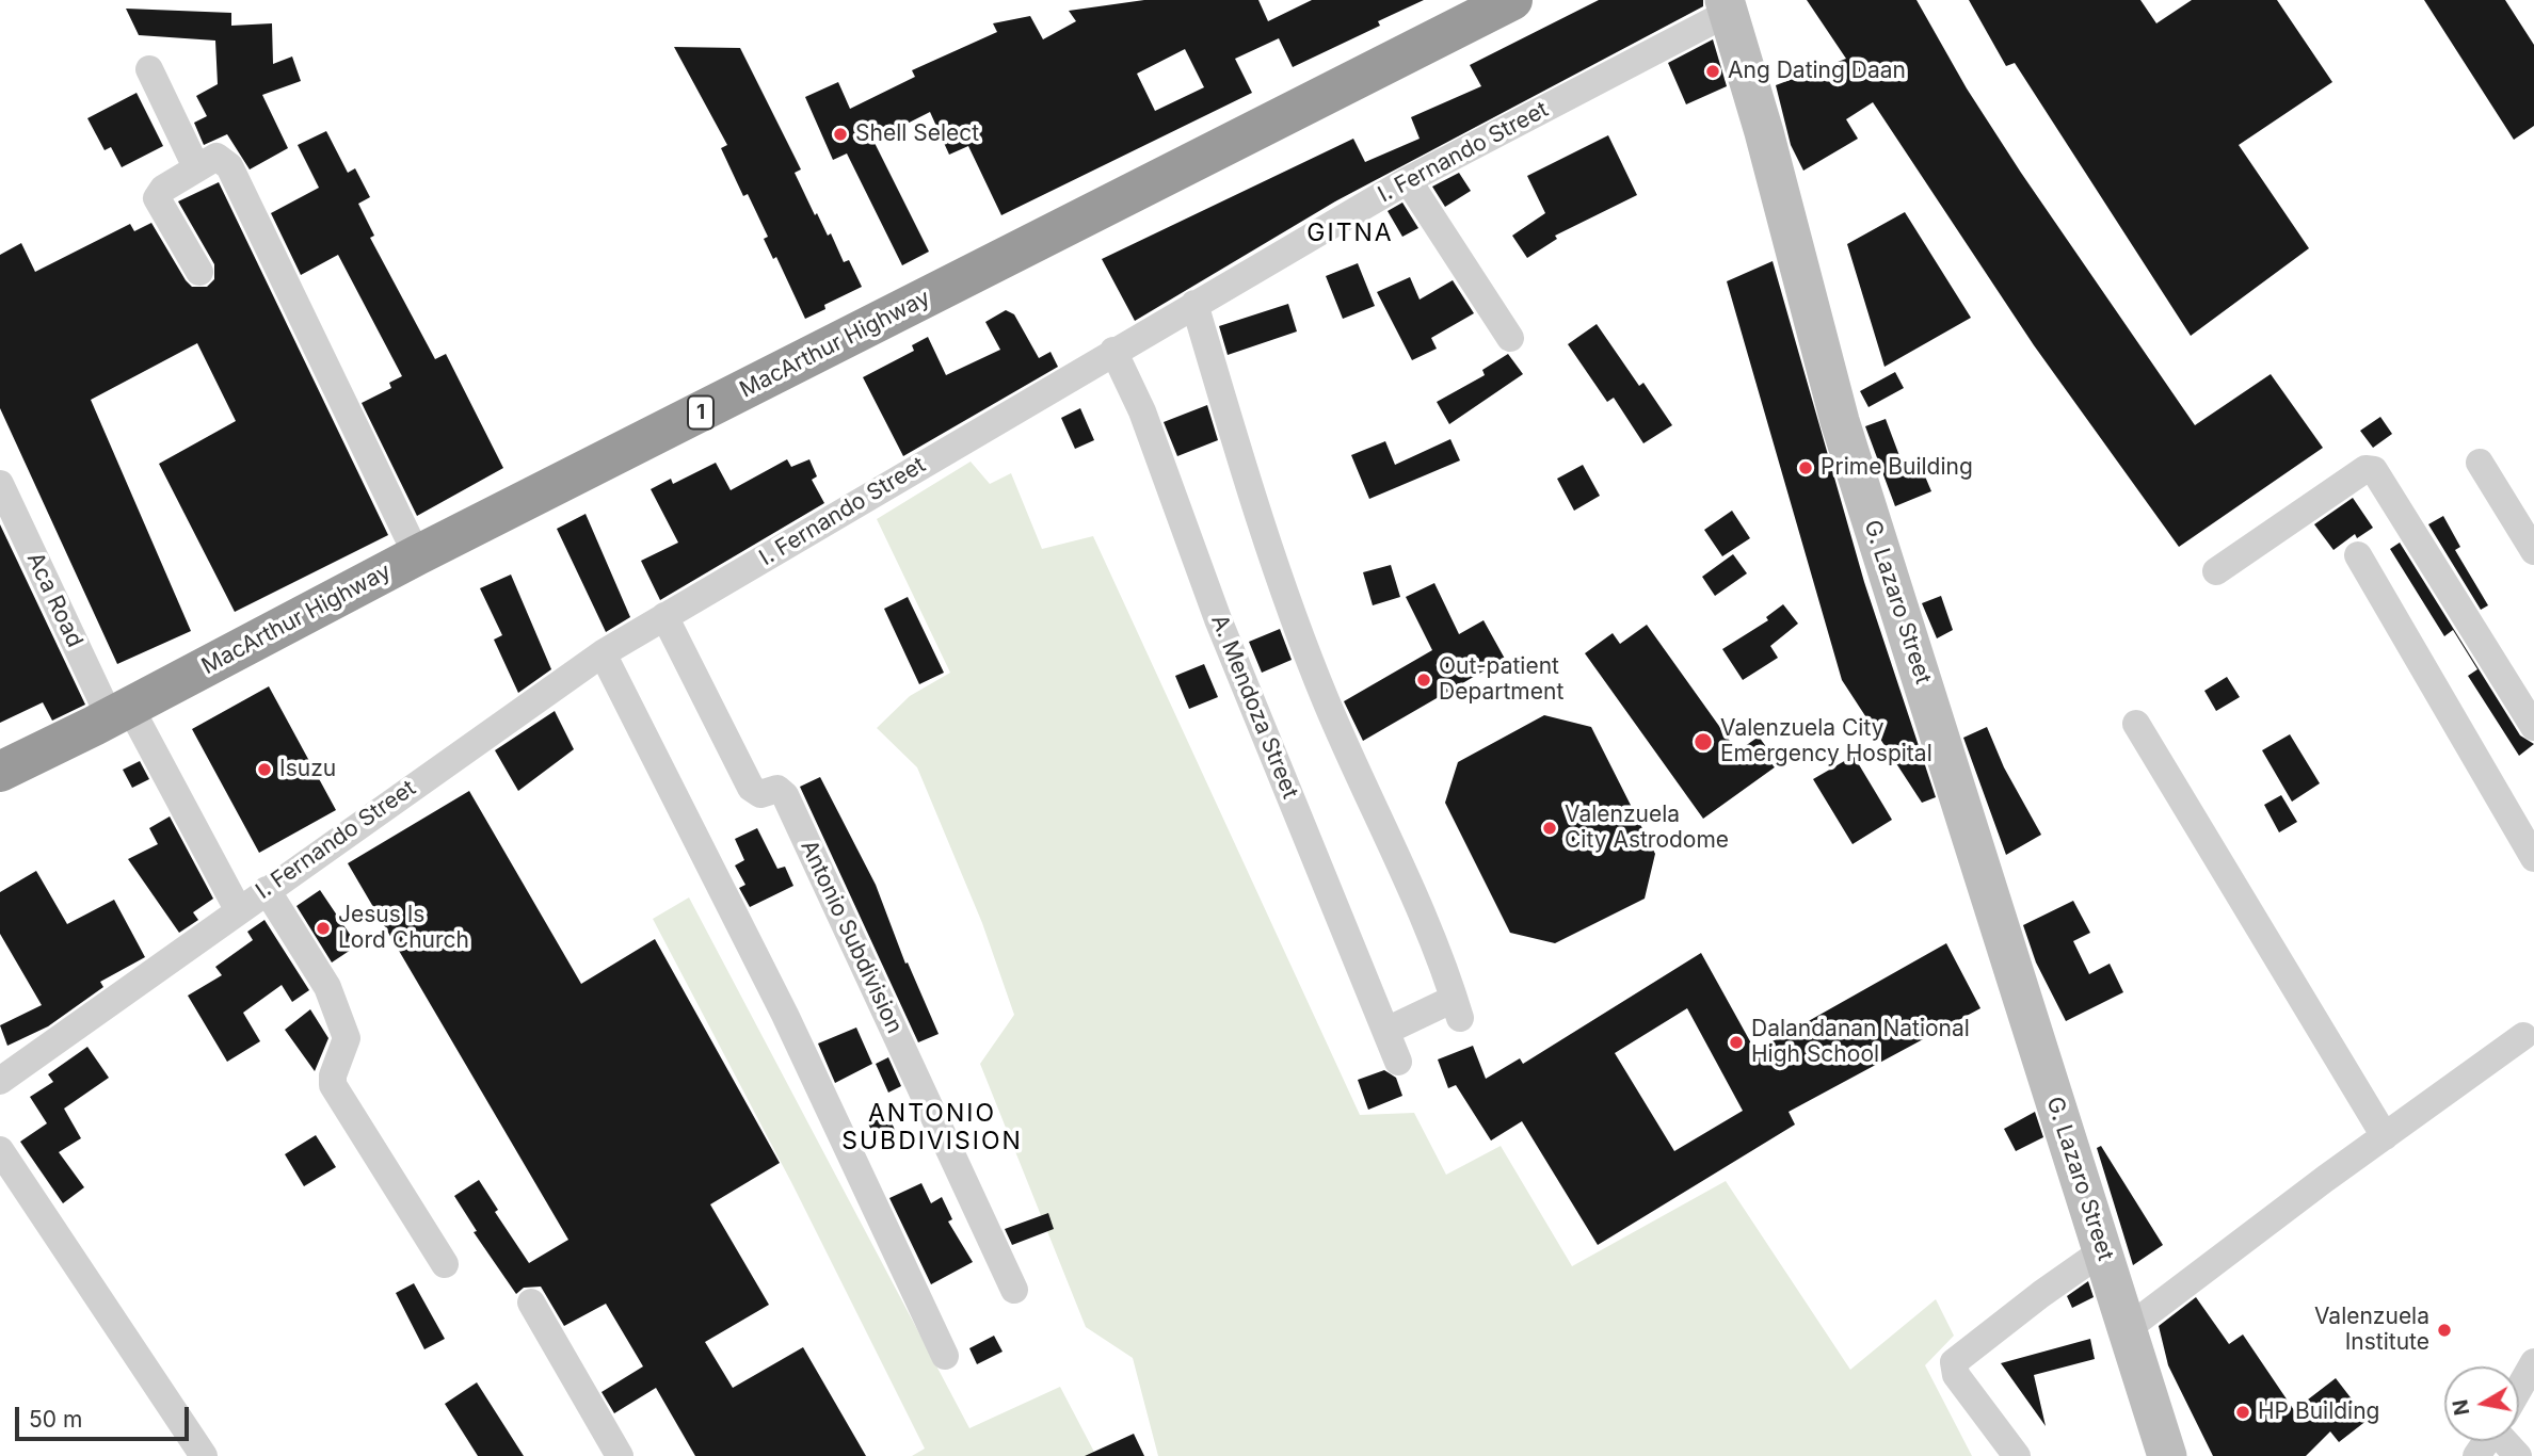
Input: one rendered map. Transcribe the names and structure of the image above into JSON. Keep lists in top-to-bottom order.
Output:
{
  "streets": {
    "highway": ["MacArthur Highway", "1"],
    "street": [
      "I. Fernando Street",
      "Aca Road",
      "G. Lazaro Street",
      "A. Mendoza Street",
      "Antonio Subdivision"
    ]
  },
  "crossings": [
    ["I. Fernando Street", "Aca Road"],
    ["I. Fernando Street", "G. Lazaro Street"],
    ["I. Fernando Street", "A. Mendoza Street"],
    ["I. Fernando Street", "Antonio Subdivision"],
    ["MacArthur Highway", "Aca Road"]
  ],
  "districts": ["GITNA", "ANTONIO SUBDIVISION"],
  "places": [
    "Ang Dating Daan",
    "Shell Select",
    "Prime Building",
    "Out-patient Department",
    "Valenzuela City Emergency Hospital",
    "Isuzu",
    "Valenzuela City Astrodome",
    "Jesus Is Lord Church",
    "Dalandanan National High School",
    "Valenzuela Institute",
    "HP Building"
  ],
  "scale_bar": "50 m",
  "north": "left"
}
